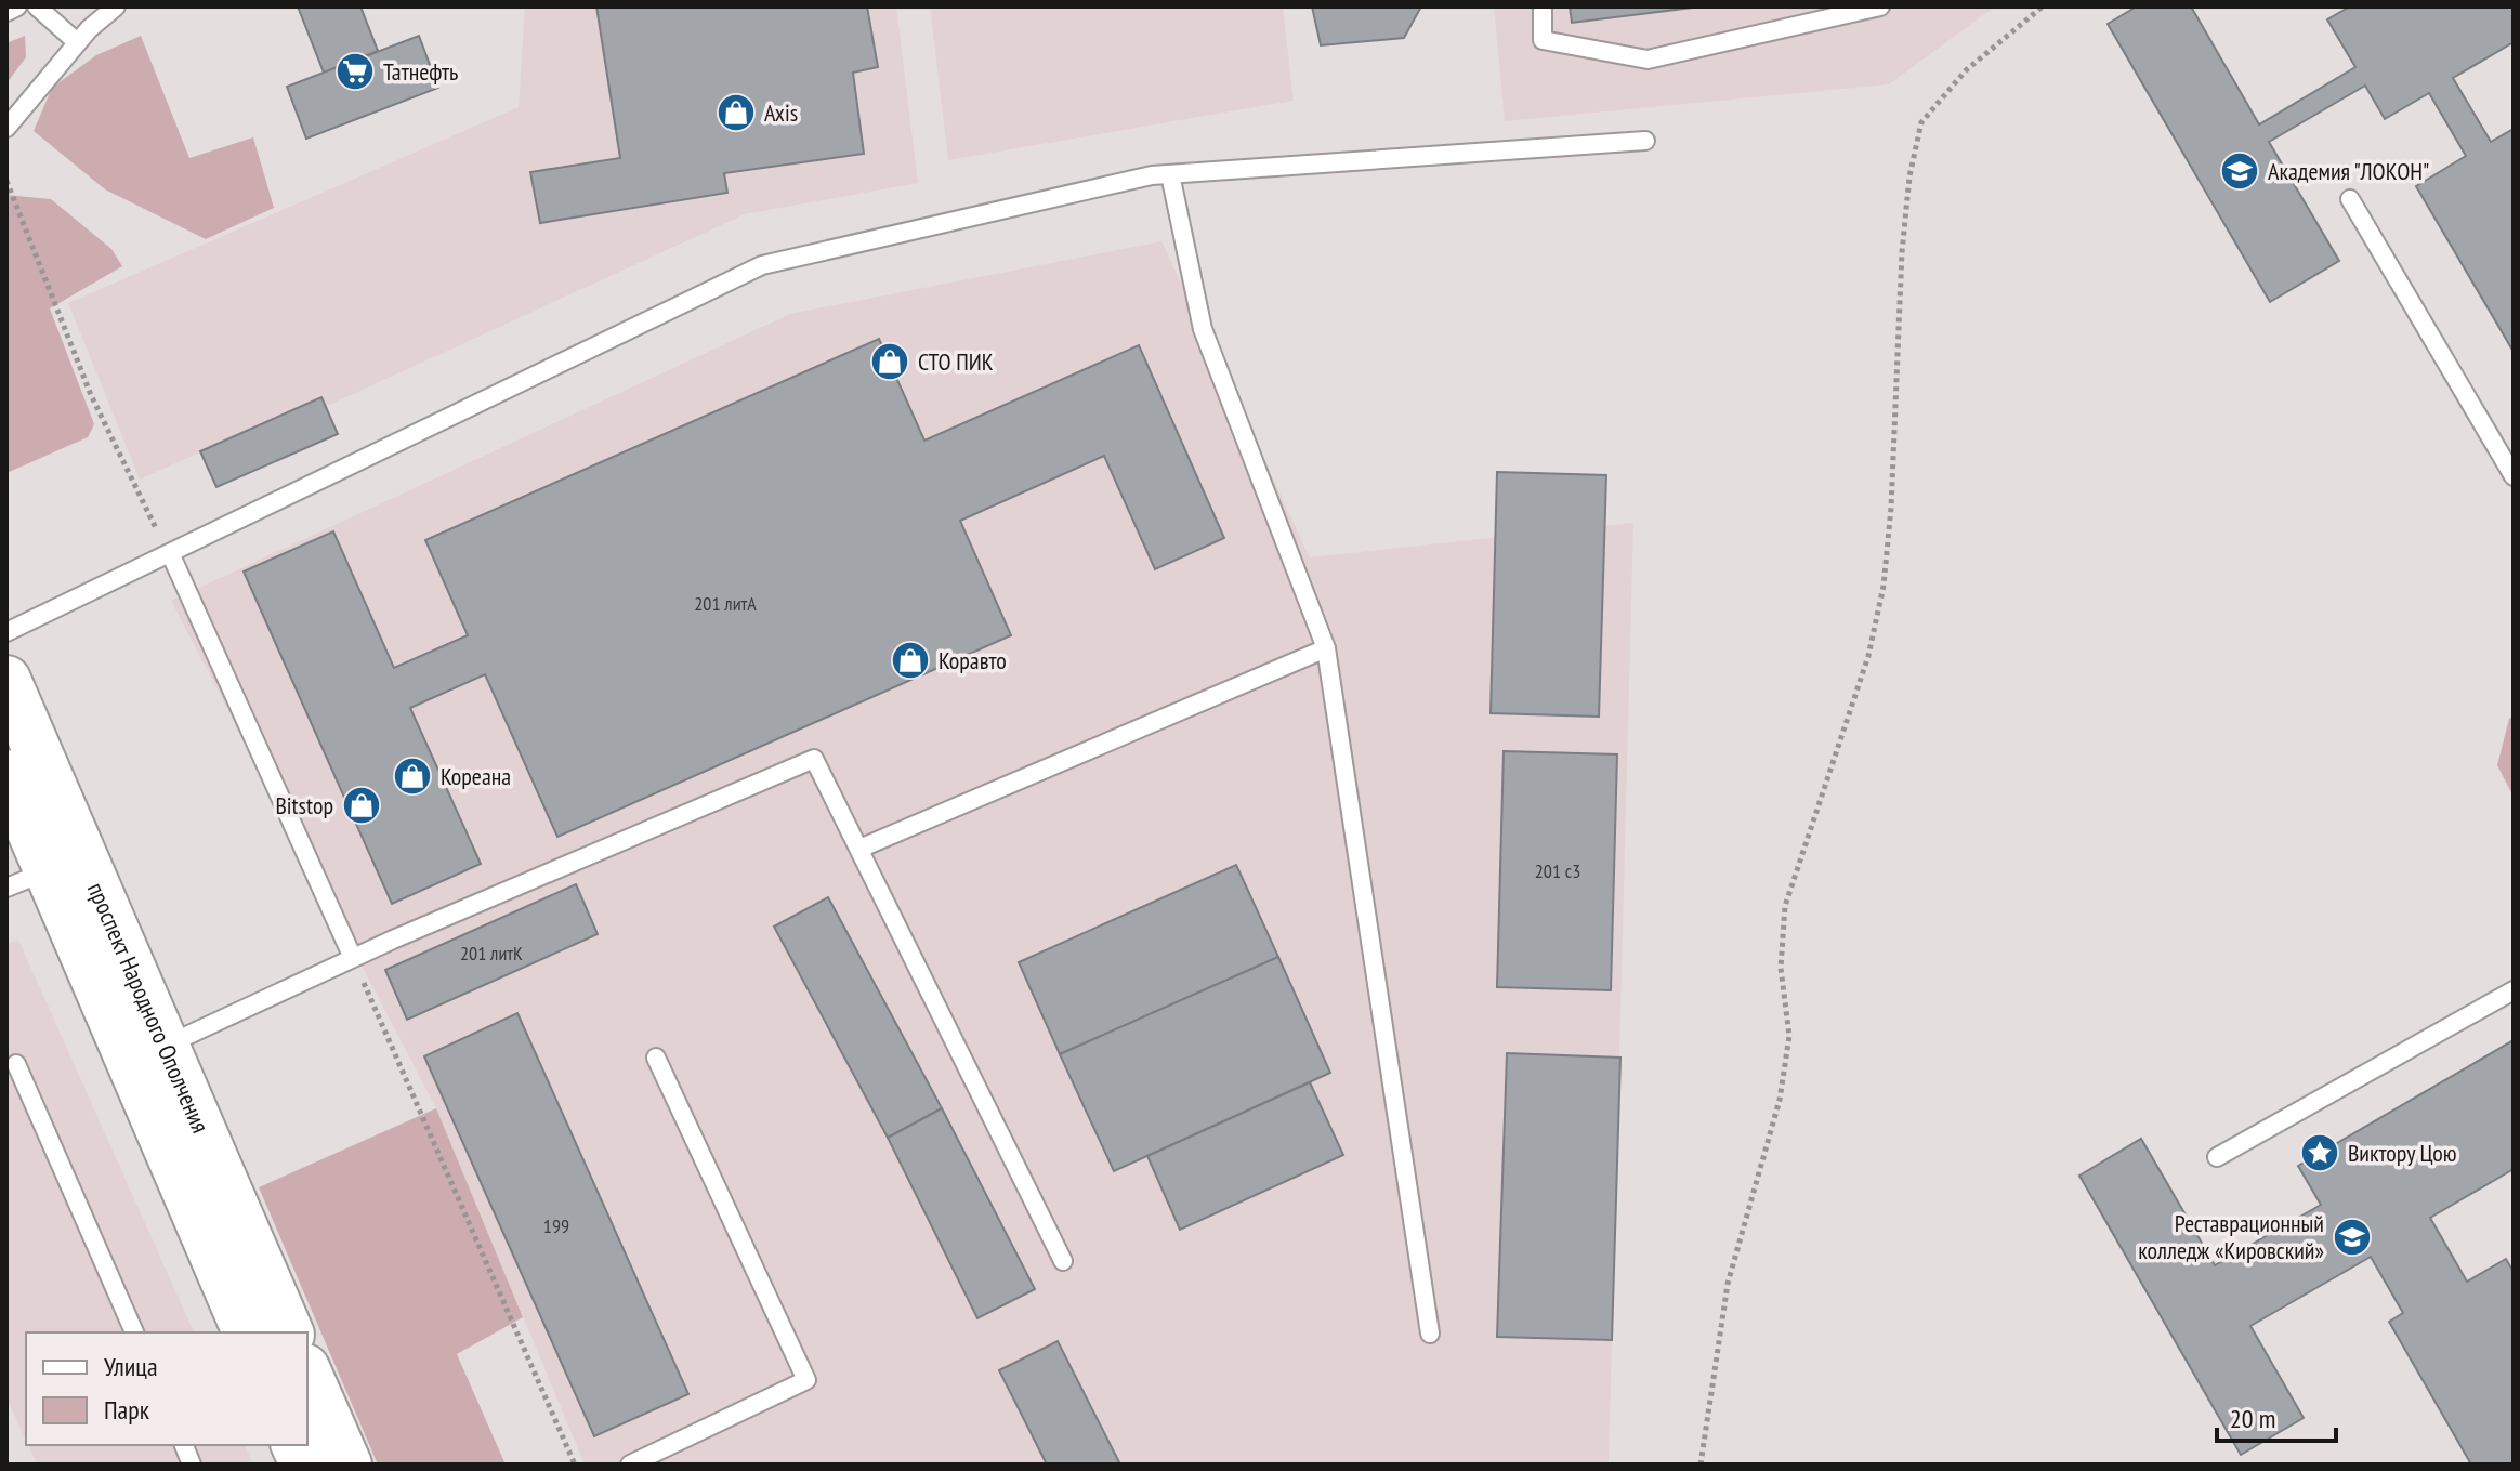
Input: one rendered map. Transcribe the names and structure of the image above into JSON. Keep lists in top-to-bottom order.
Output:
{
  "streets": {
    "main road": ["проспект Народного Ополчения"]
  },
  "places": {
    "supermarket": ["Татнефть"],
    "shop": [
      "Axis",
      "СТО ПИК",
      "Коравто",
      "Кореана",
      "Bitstop"
    ],
    "school or university": ["Академия \"ЛОКОН\"", "Реставрационный колледж «Кировский»"],
    "place": ["Виктору Цою"]
  },
  "house_numbers": [
    "201 литА",
    "201 с3",
    "201 литК",
    "199"
  ],
  "legend": ["Улица", "Парк"],
  "scale_bar": "20 m"
}
